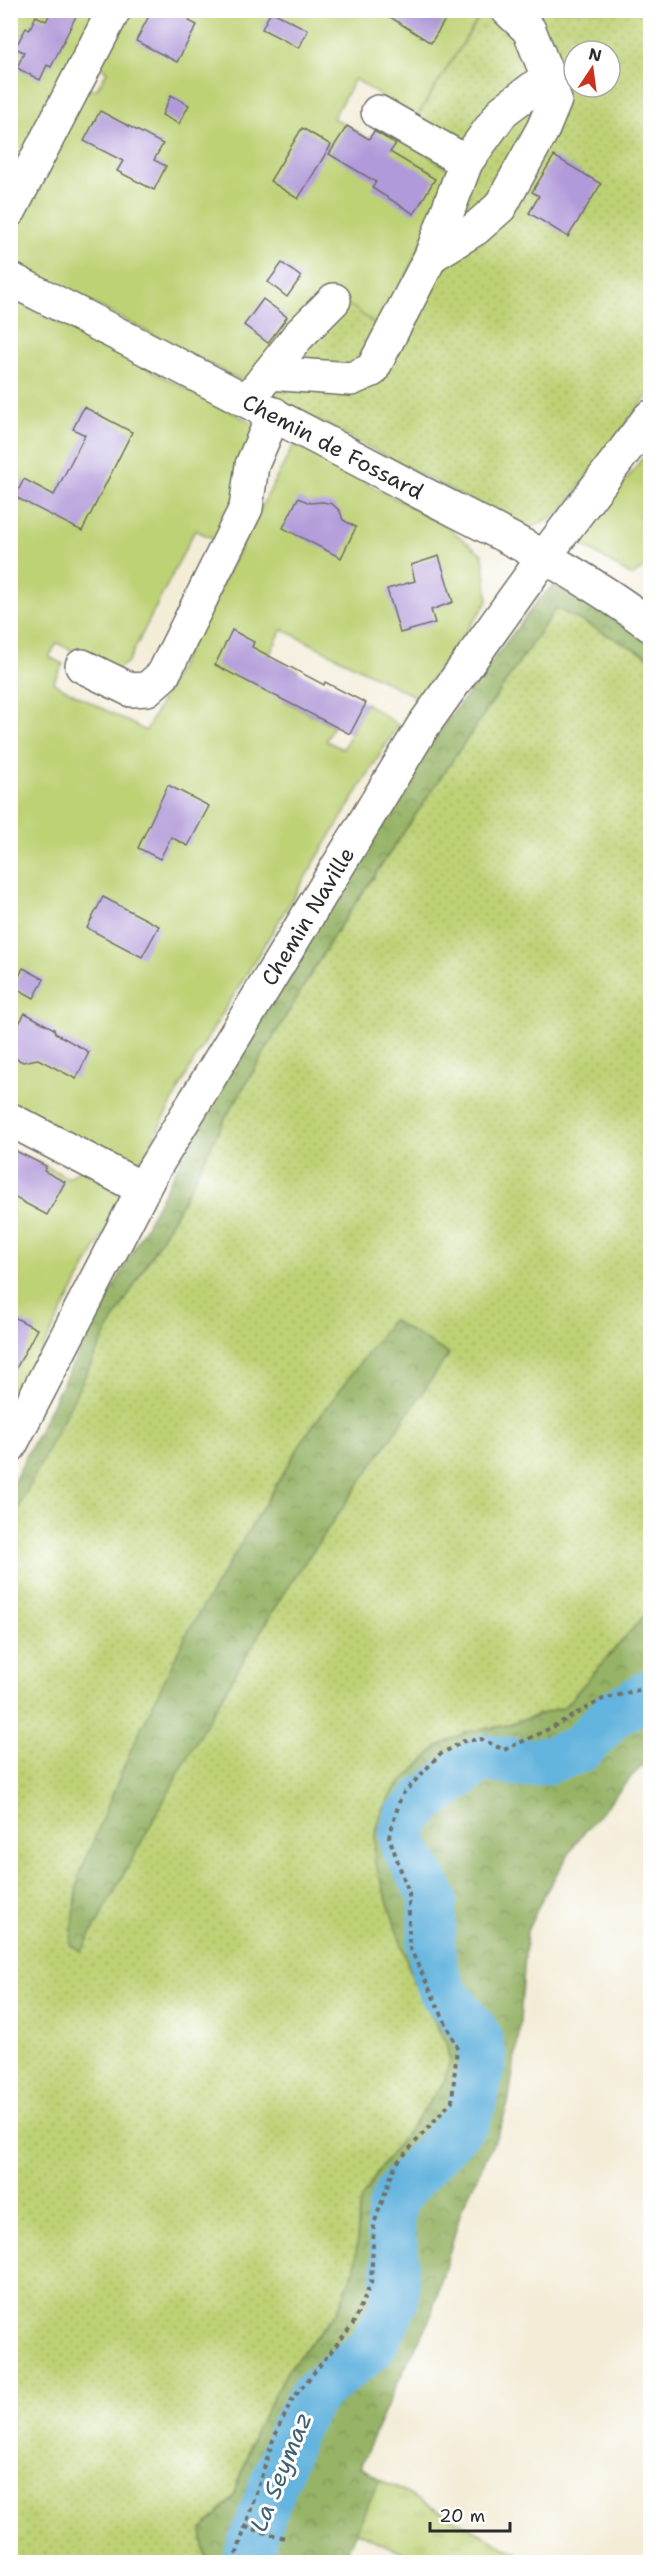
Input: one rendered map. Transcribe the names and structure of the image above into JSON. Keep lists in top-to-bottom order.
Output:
{
  "streets": {
    "street": ["Chemin de Fossard", "Chemin Naville"]
  },
  "crossings": [
    ["Chemin de Fossard", "Chemin Naville"]
  ],
  "water": ["La Seymaz"],
  "scale_bar": "20 m",
  "north": "top"
}
